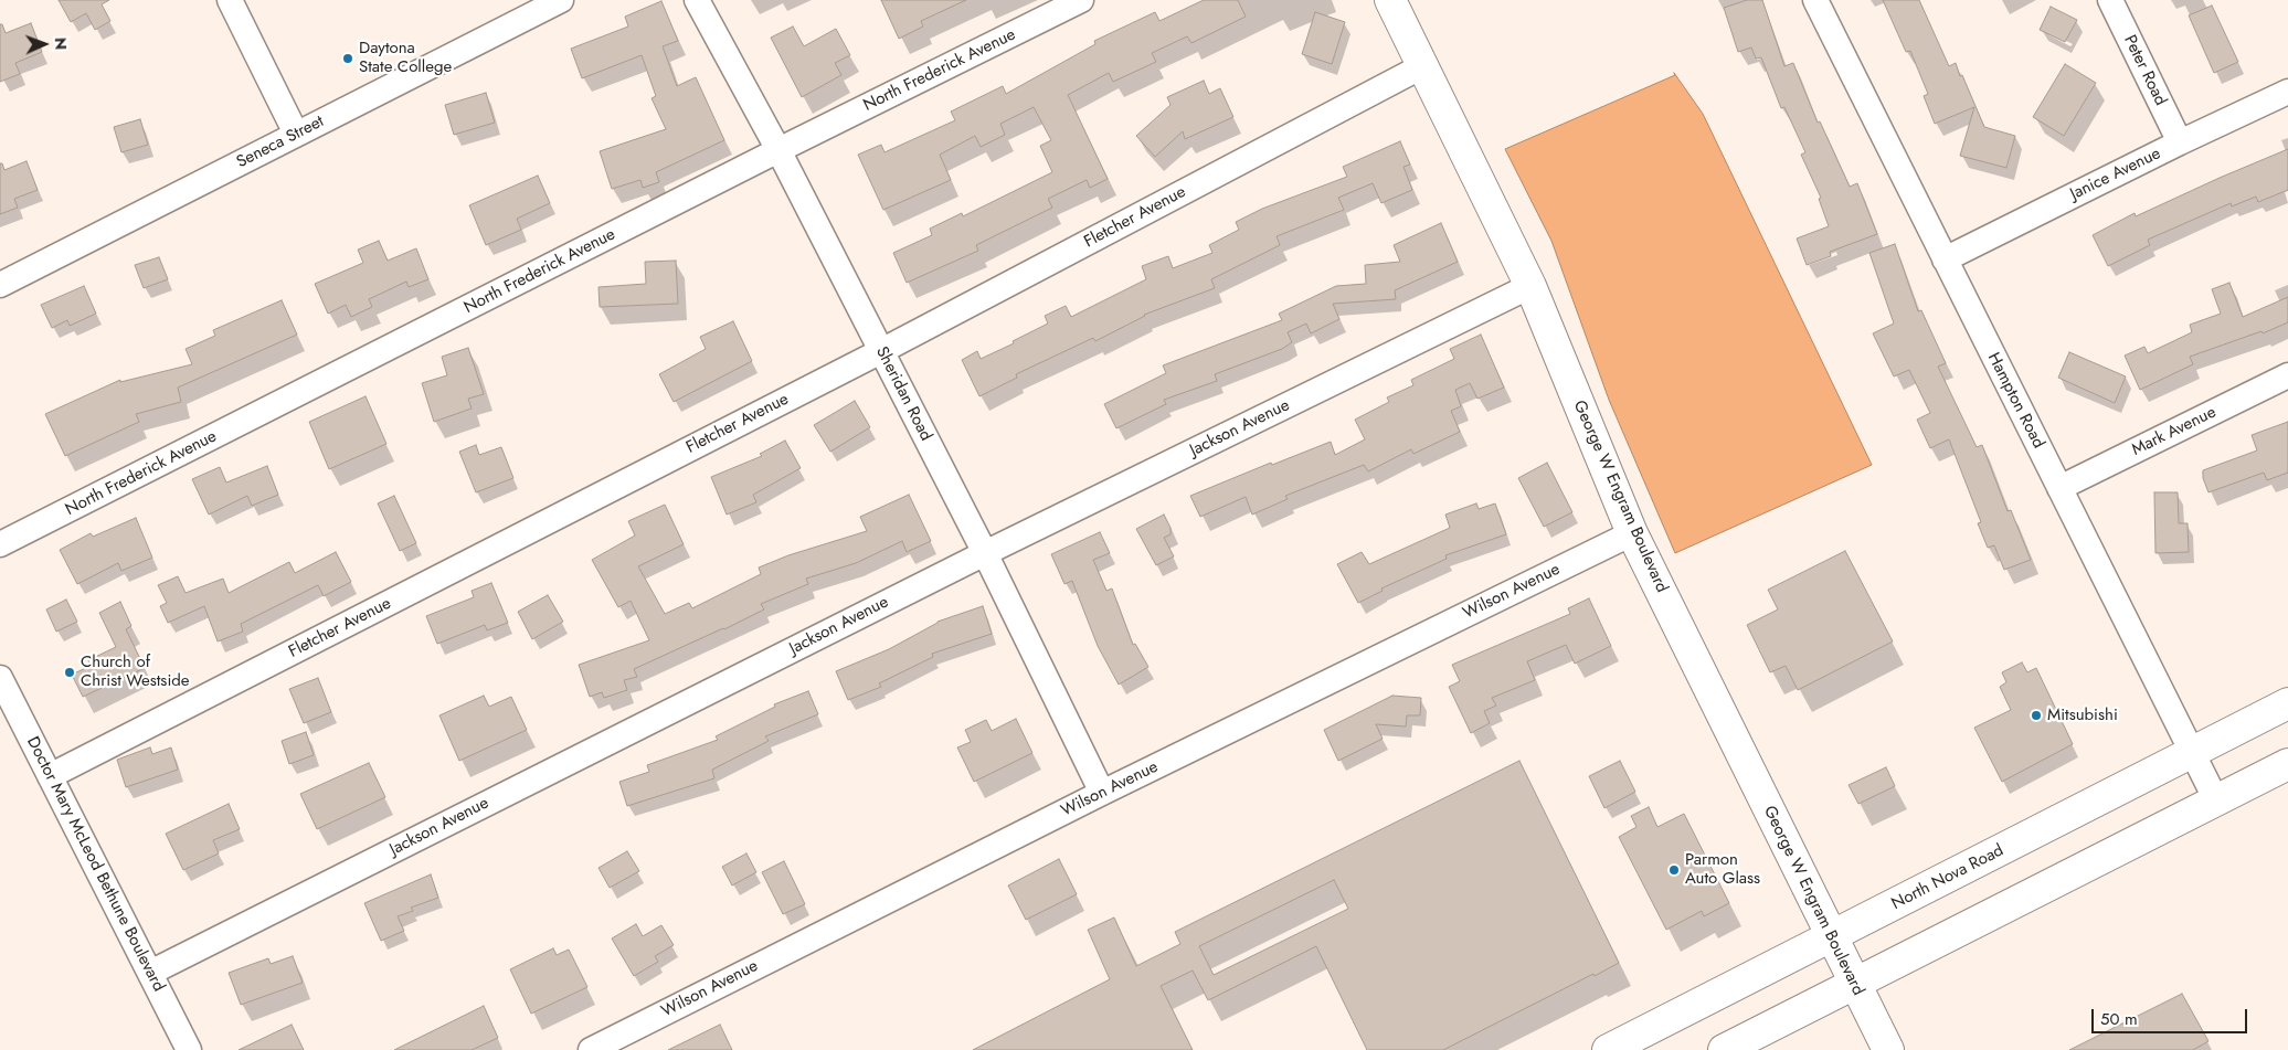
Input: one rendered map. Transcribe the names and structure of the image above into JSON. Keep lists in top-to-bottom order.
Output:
{
  "streets": {
    "main road": ["George W Engram Boulevard", "North Nova Road"],
    "street": [
      "North Frederick Avenue",
      "Peter Road",
      "Seneca Street",
      "Janice Avenue",
      "Fletcher Avenue",
      "Sheridan Road",
      "Hampton Road",
      "Jackson Avenue",
      "Mark Avenue",
      "Wilson Avenue",
      "Doctor Mary McLeod Bethune Boulevard"
    ]
  },
  "crossings": [
    ["North Frederick Avenue", "Sheridan Road"],
    ["Peter Road", "Janice Avenue"],
    ["Janice Avenue", "Hampton Road"],
    ["Fletcher Avenue", "Sheridan Road"],
    ["Fletcher Avenue", "George W Engram Boulevard"],
    ["Fletcher Avenue", "Doctor Mary McLeod Bethune Boulevard"],
    ["Sheridan Road", "Jackson Avenue"],
    ["Sheridan Road", "Wilson Avenue"],
    ["Hampton Road", "Mark Avenue"],
    ["Hampton Road", "North Nova Road"],
    ["Jackson Avenue", "George W Engram Boulevard"],
    ["Jackson Avenue", "Doctor Mary McLeod Bethune Boulevard"],
    ["George W Engram Boulevard", "Wilson Avenue"],
    ["George W Engram Boulevard", "North Nova Road"]
  ],
  "places": [
    "Daytona State College",
    "Church of Christ Westside",
    "Mitsubishi",
    "Parmon Auto Glass"
  ],
  "scale_bar": "50 m",
  "north": "right"
}
